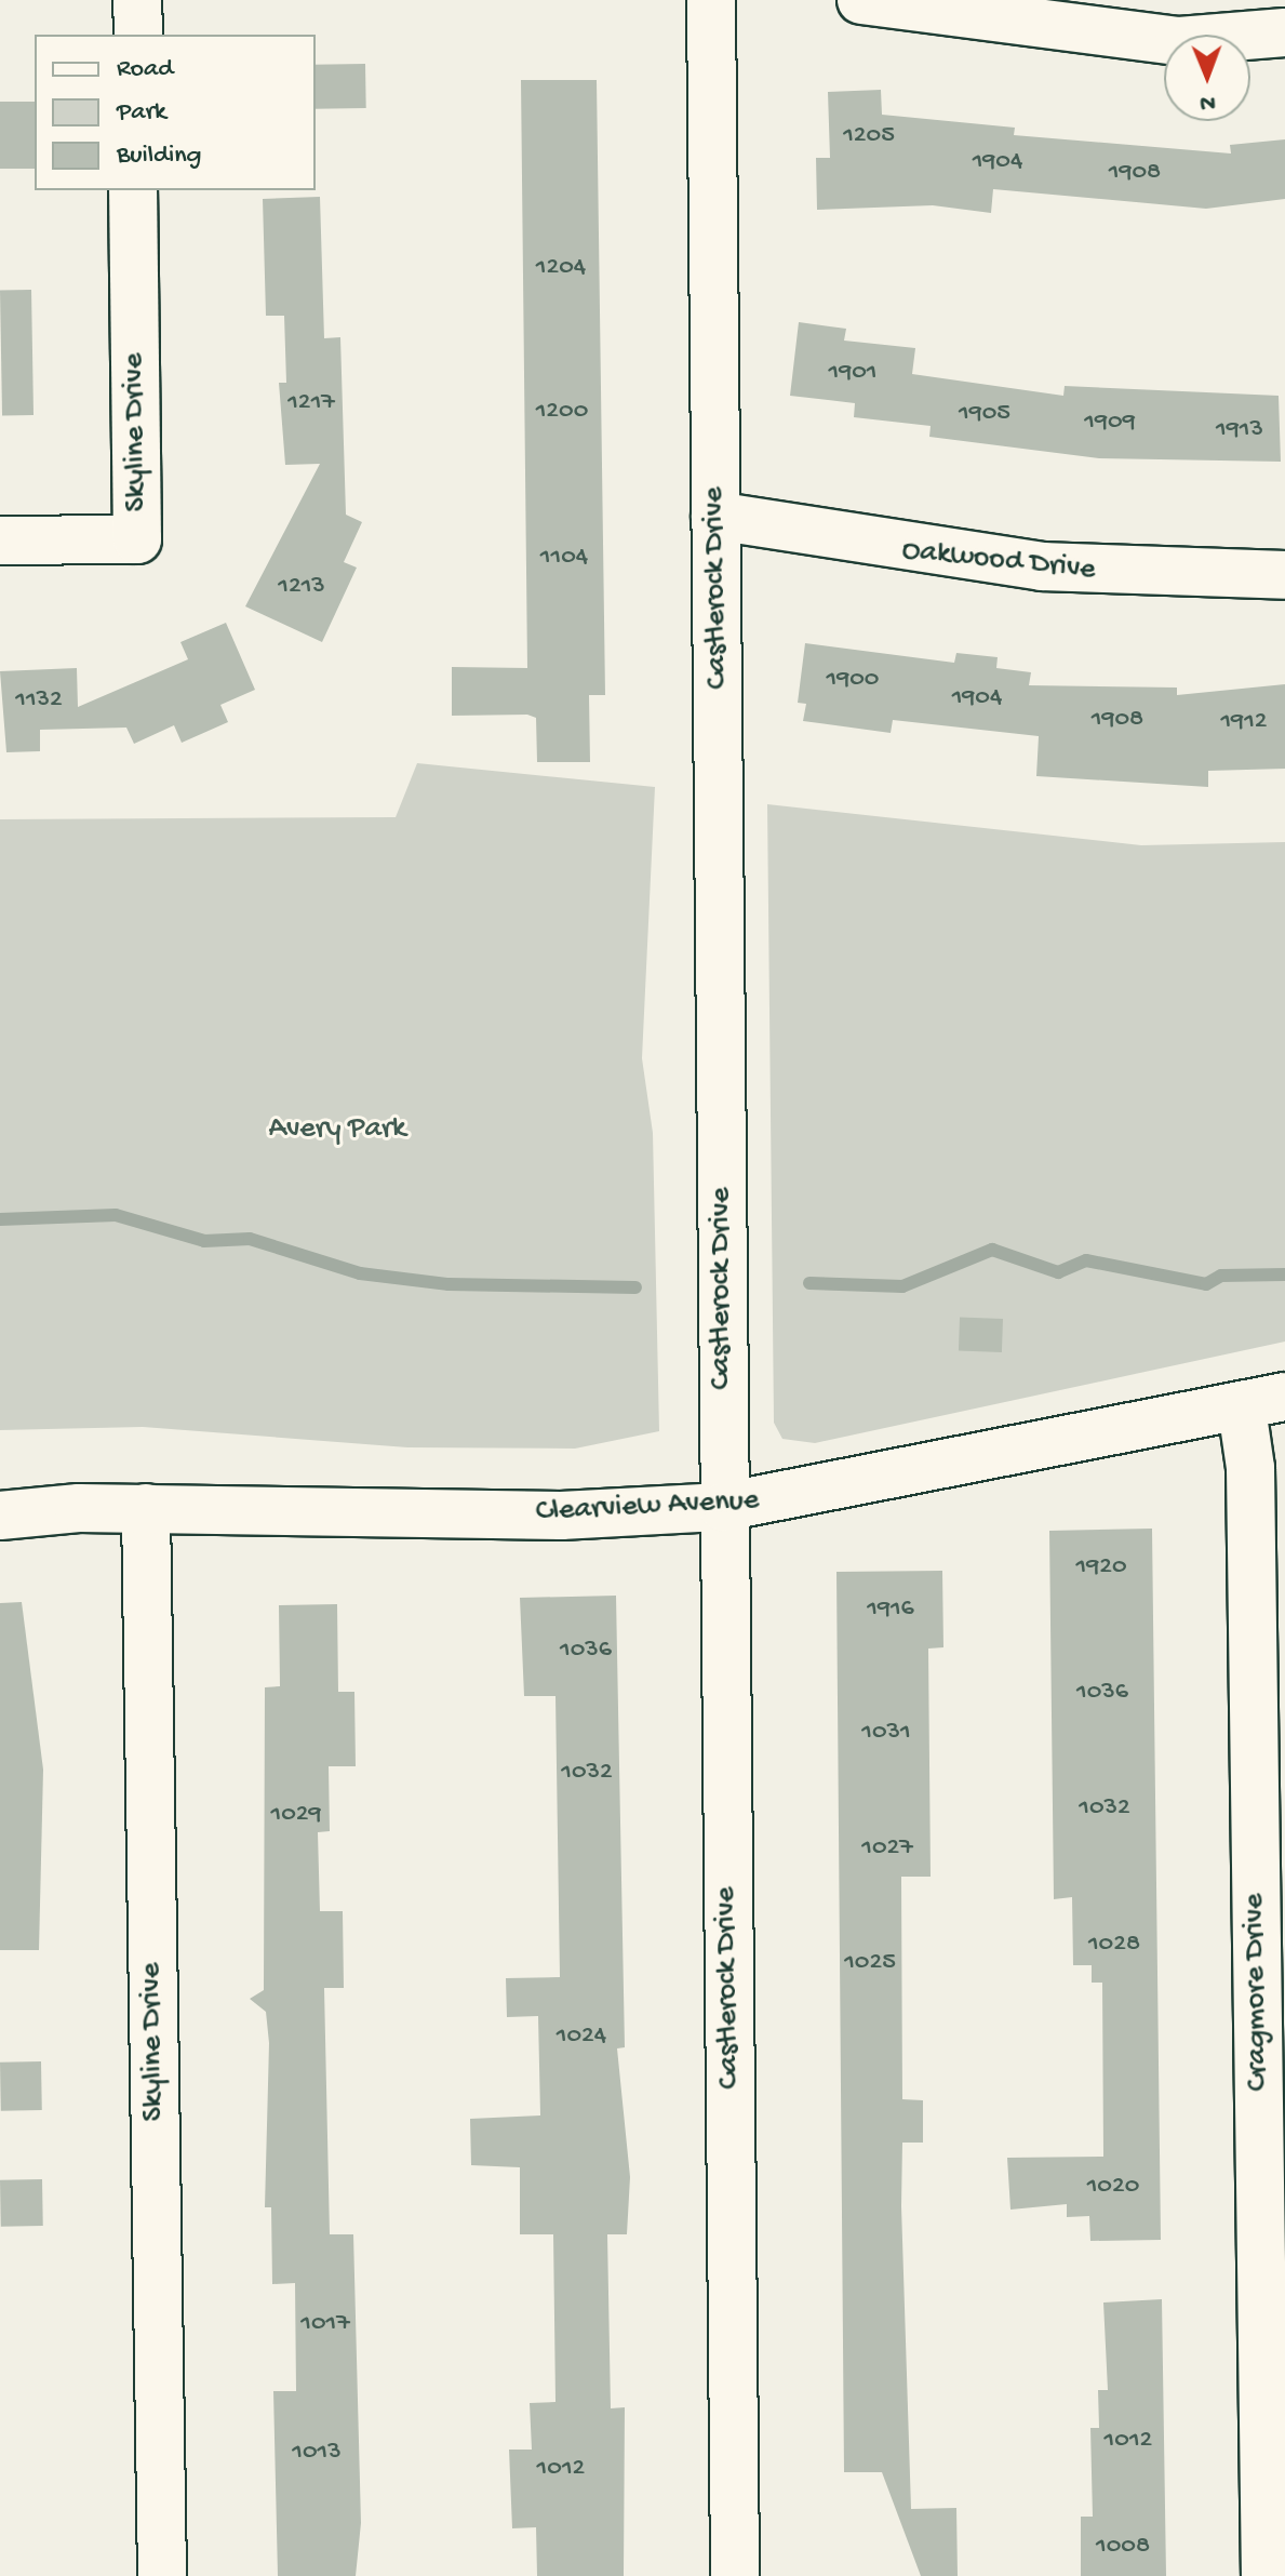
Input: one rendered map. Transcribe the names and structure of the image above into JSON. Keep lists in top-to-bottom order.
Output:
{
  "streets": {
    "street": [
      "Skyline Drive",
      "Oakwood Drive",
      "Castlerock Drive",
      "Clearview Avenue",
      "Cragmore Drive"
    ]
  },
  "crossings": [
    ["Skyline Drive", "Clearview Avenue"],
    ["Oakwood Drive", "Castlerock Drive"],
    ["Castlerock Drive", "Clearview Avenue"],
    ["Clearview Avenue", "Cragmore Drive"]
  ],
  "parks": ["Avery Park"],
  "house_numbers": [
    "1205",
    "1904",
    "1908",
    "1204",
    "1901",
    "1217",
    "1200",
    "1905",
    "1909",
    "1913",
    "1104",
    "1213",
    "1900",
    "1904",
    "1132",
    "1908",
    "1912",
    "1920",
    "1916",
    "1036",
    "1036",
    "1031",
    "1032",
    "1032",
    "1029",
    "1027",
    "1028",
    "1025",
    "1024",
    "1020",
    "1017",
    "1012",
    "1013",
    "1012",
    "1008"
  ],
  "legend": ["Road", "Park", "Building"],
  "north": "bottom"
}
